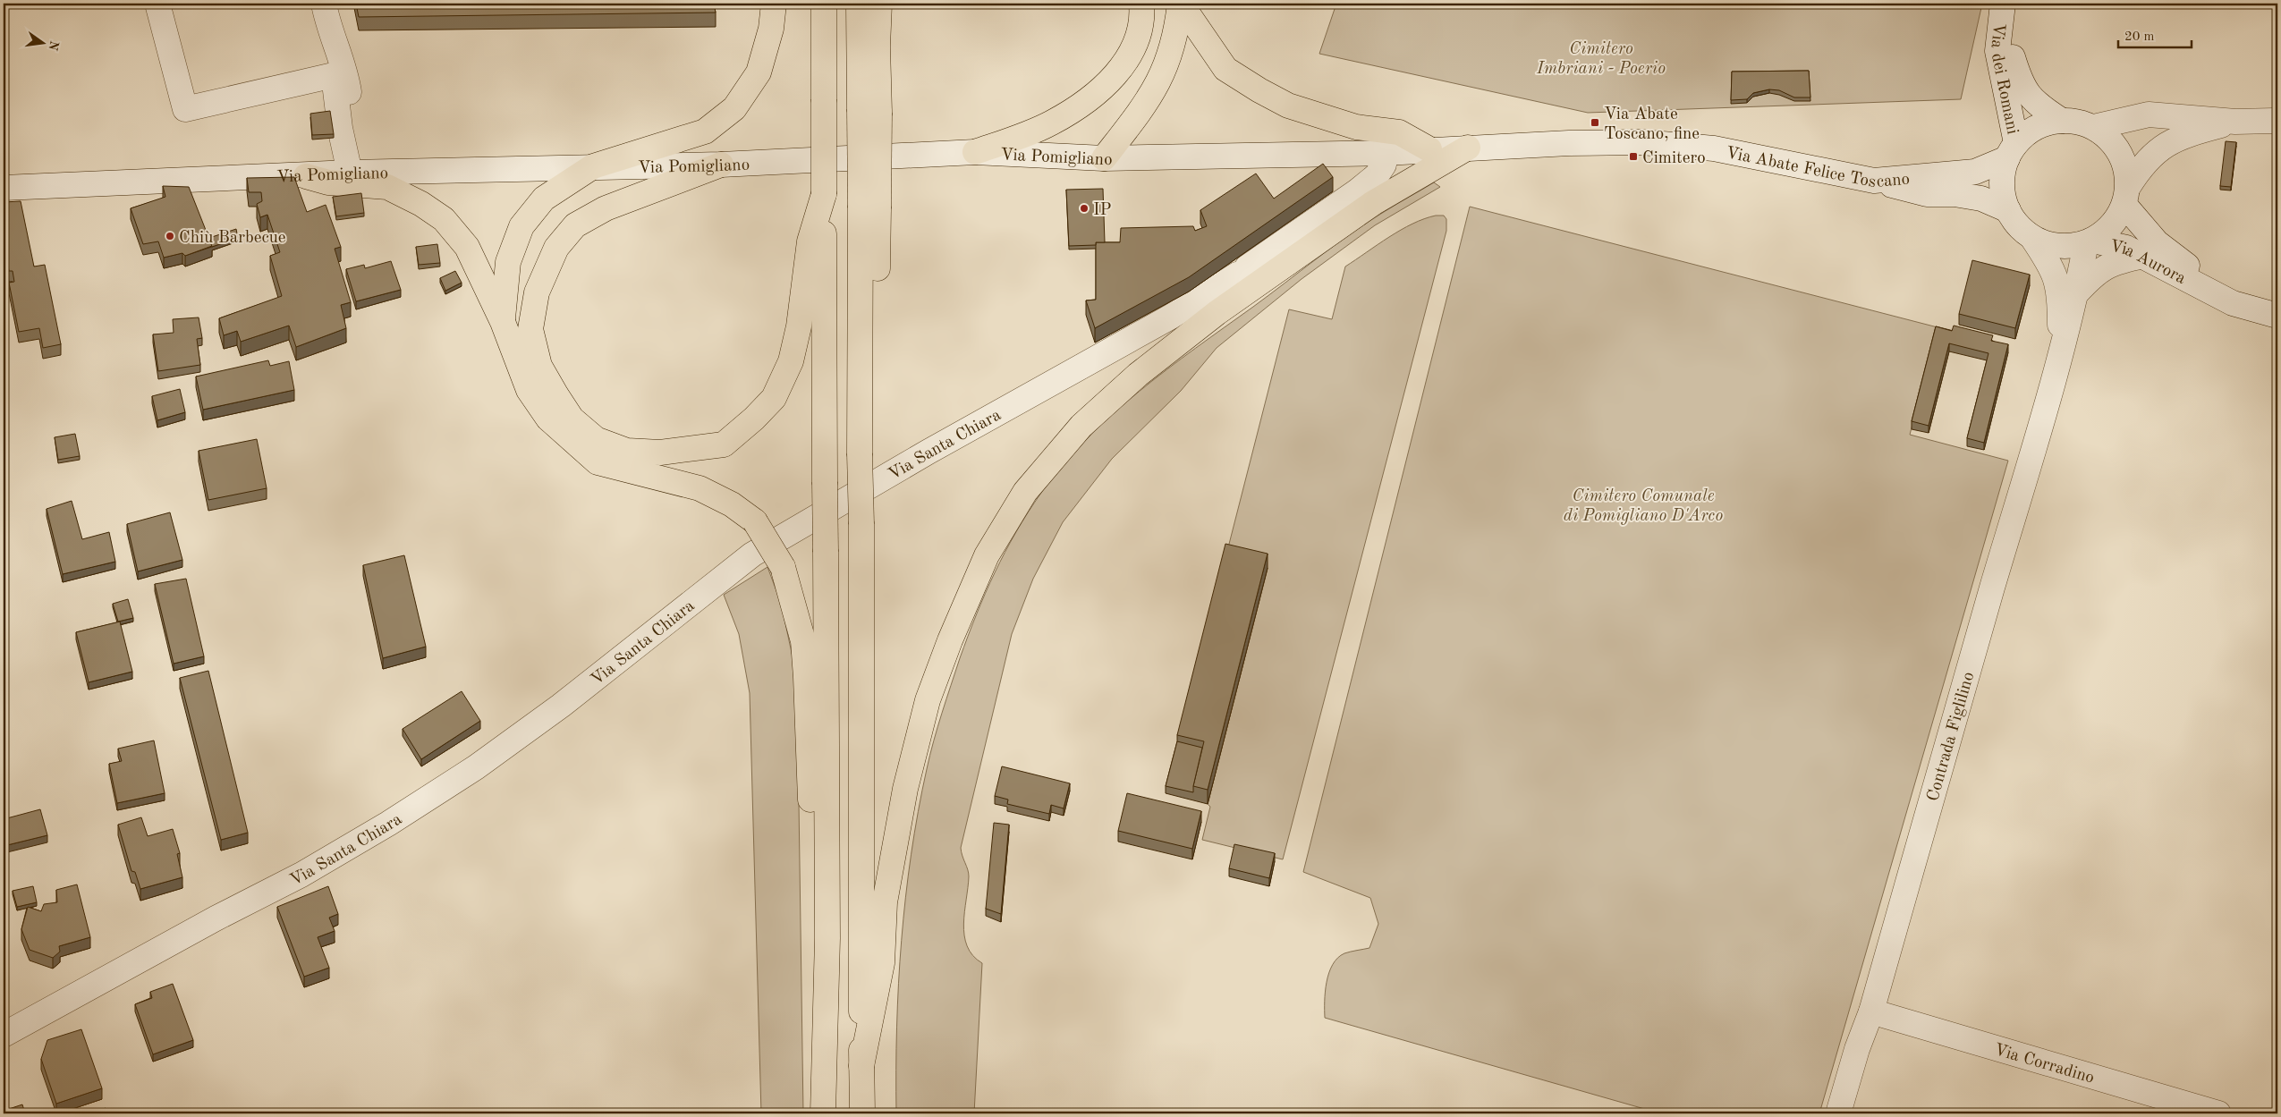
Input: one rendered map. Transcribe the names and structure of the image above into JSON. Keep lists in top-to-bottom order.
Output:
{
  "streets": {
    "street": [
      "Via dei Romani",
      "Via Pomigliano",
      "Via Abate Felice Toscano",
      "Via Aurora",
      "Via Santa Chiara",
      "Contrada Figlilino",
      "Via Corradino"
    ]
  },
  "crossings": [
    ["Via dei Romani", "Via Abate Felice Toscano"],
    ["Via dei Romani", "Via Aurora"],
    ["Via dei Romani", "Contrada Figlilino"],
    ["Via Pomigliano", "Via Abate Felice Toscano"],
    ["Via Abate Felice Toscano", "Via Aurora"],
    ["Via Abate Felice Toscano", "Contrada Figlilino"],
    ["Via Aurora", "Contrada Figlilino"],
    ["Contrada Figlilino", "Via Corradino"]
  ],
  "parks": ["Cimitero Imbriani - Poerio", "Cimitero Comunale di Pomigliano D'Arco"],
  "places": {
    "transit": ["Via Abate Toscano, fine", "Cimitero"],
    "other": ["IP", "Chiù Barbecue"]
  },
  "scale_bar": "20 m",
  "north": "right"
}
